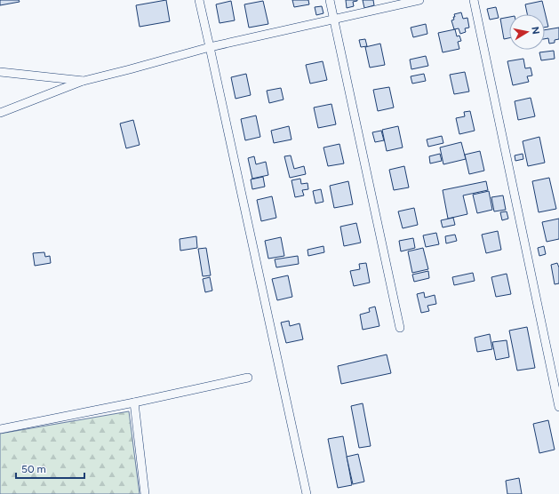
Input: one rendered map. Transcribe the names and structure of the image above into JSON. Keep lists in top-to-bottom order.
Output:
{
  "scale_bar": "50 m",
  "north": "right"
}
